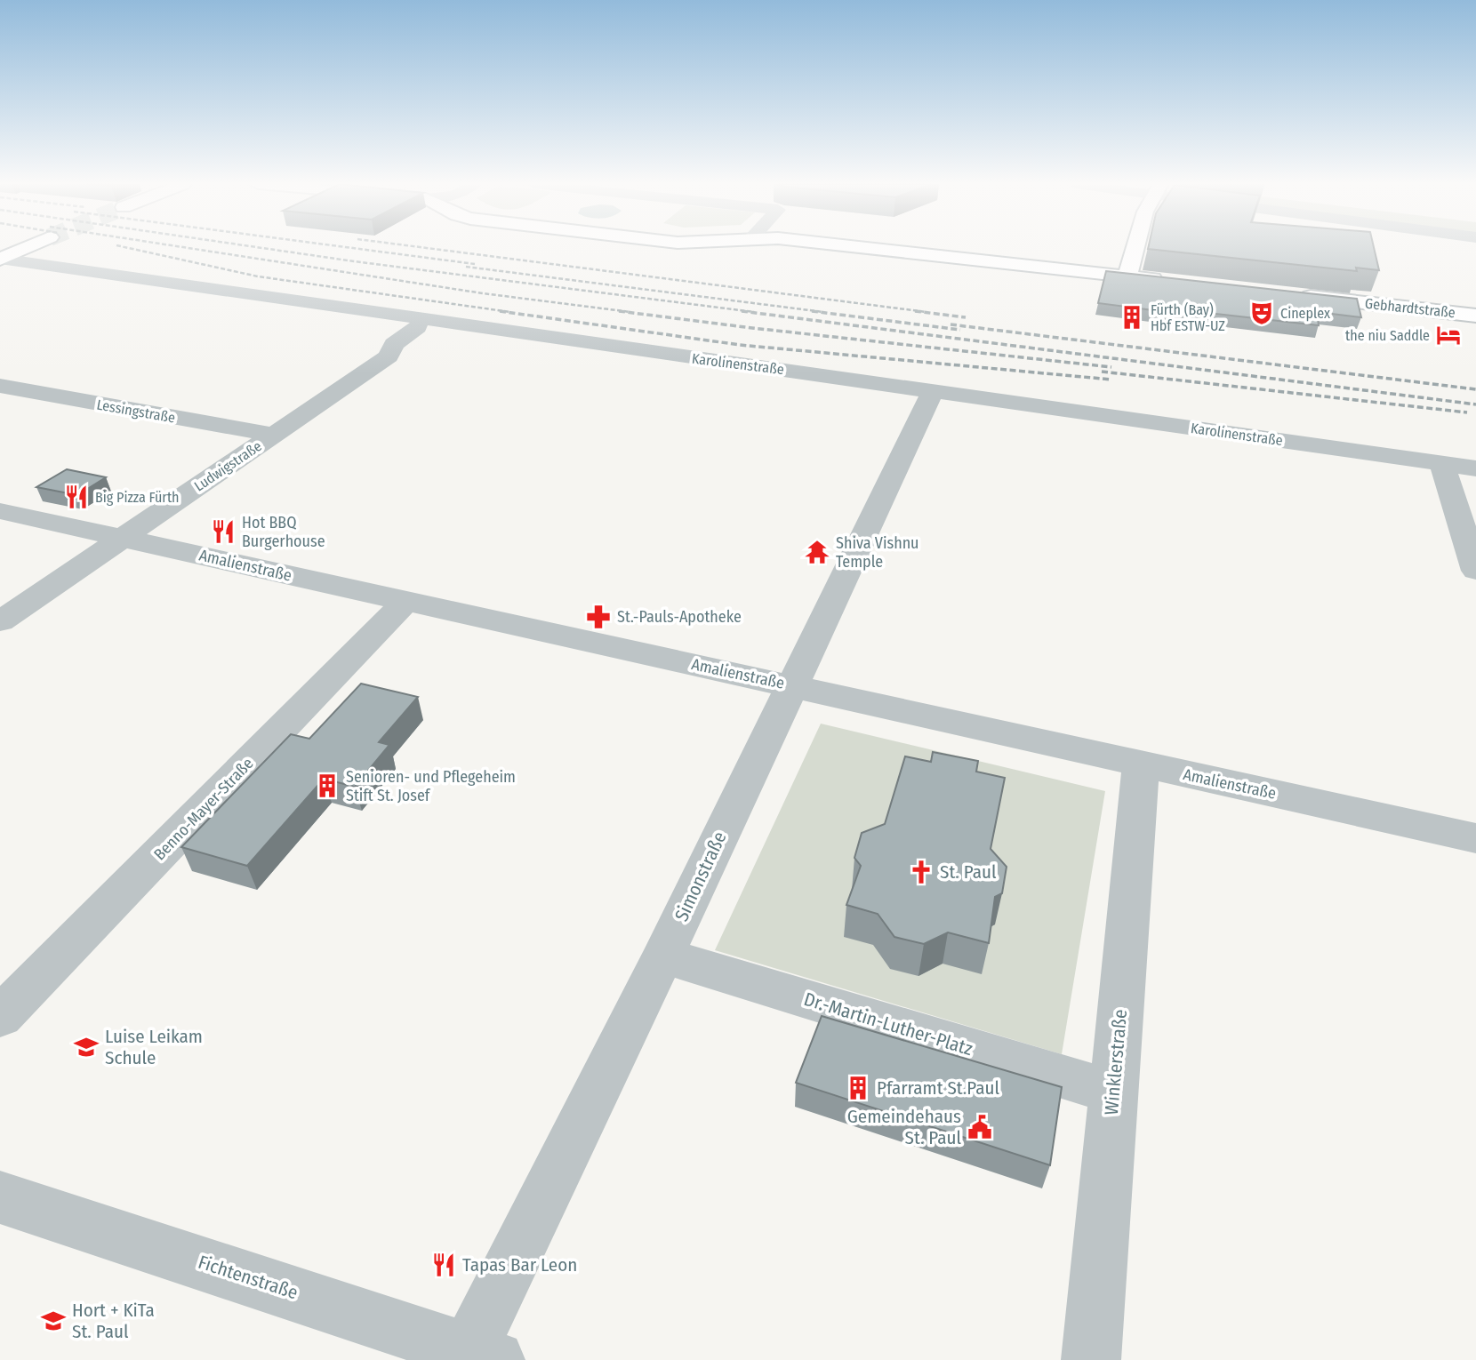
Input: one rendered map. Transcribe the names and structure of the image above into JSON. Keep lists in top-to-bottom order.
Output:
{
  "streets": {
    "main road": ["Gebhardtstraße"],
    "street": [
      "Karolinenstraße",
      "Lessingstraße",
      "Ludwigstraße",
      "Amalienstraße",
      "Benno-Mayer-Straße",
      "Simonstraße",
      "Dr.-Martin-Luther-Platz",
      "Winklerstraße",
      "Fichtenstraße"
    ]
  },
  "crossings": [
    ["Karolinenstraße", "Simonstraße"],
    ["Lessingstraße", "Ludwigstraße"],
    ["Ludwigstraße", "Amalienstraße"],
    ["Amalienstraße", "Benno-Mayer-Straße"],
    ["Amalienstraße", "Simonstraße"],
    ["Amalienstraße", "Winklerstraße"],
    ["Simonstraße", "Dr.-Martin-Luther-Platz"],
    ["Simonstraße", "Fichtenstraße"],
    ["Dr.-Martin-Luther-Platz", "Winklerstraße"]
  ],
  "places": {
    "theatre": ["Cineplex"],
    "building": ["Fürth (Bay) Hbf ESTW-UZ", "Senioren- und Pflegeheim Stift St. Josef", "Pfarramt St.Paul"],
    "hotel": ["the niu Saddle"],
    "restaurant": ["Big Pizza Fürth", "Hot BBQ Burgerhouse", "Tapas Bar Leon"],
    "temple": ["Shiva Vishnu Temple"],
    "pharmacy": ["St.-Pauls-Apotheke"],
    "church": ["St. Paul"],
    "school or university": ["Luise Leikam Schule", "Hort + KiTa St. Paul"],
    "public building": ["Gemeindehaus St. Paul"]
  }
}
